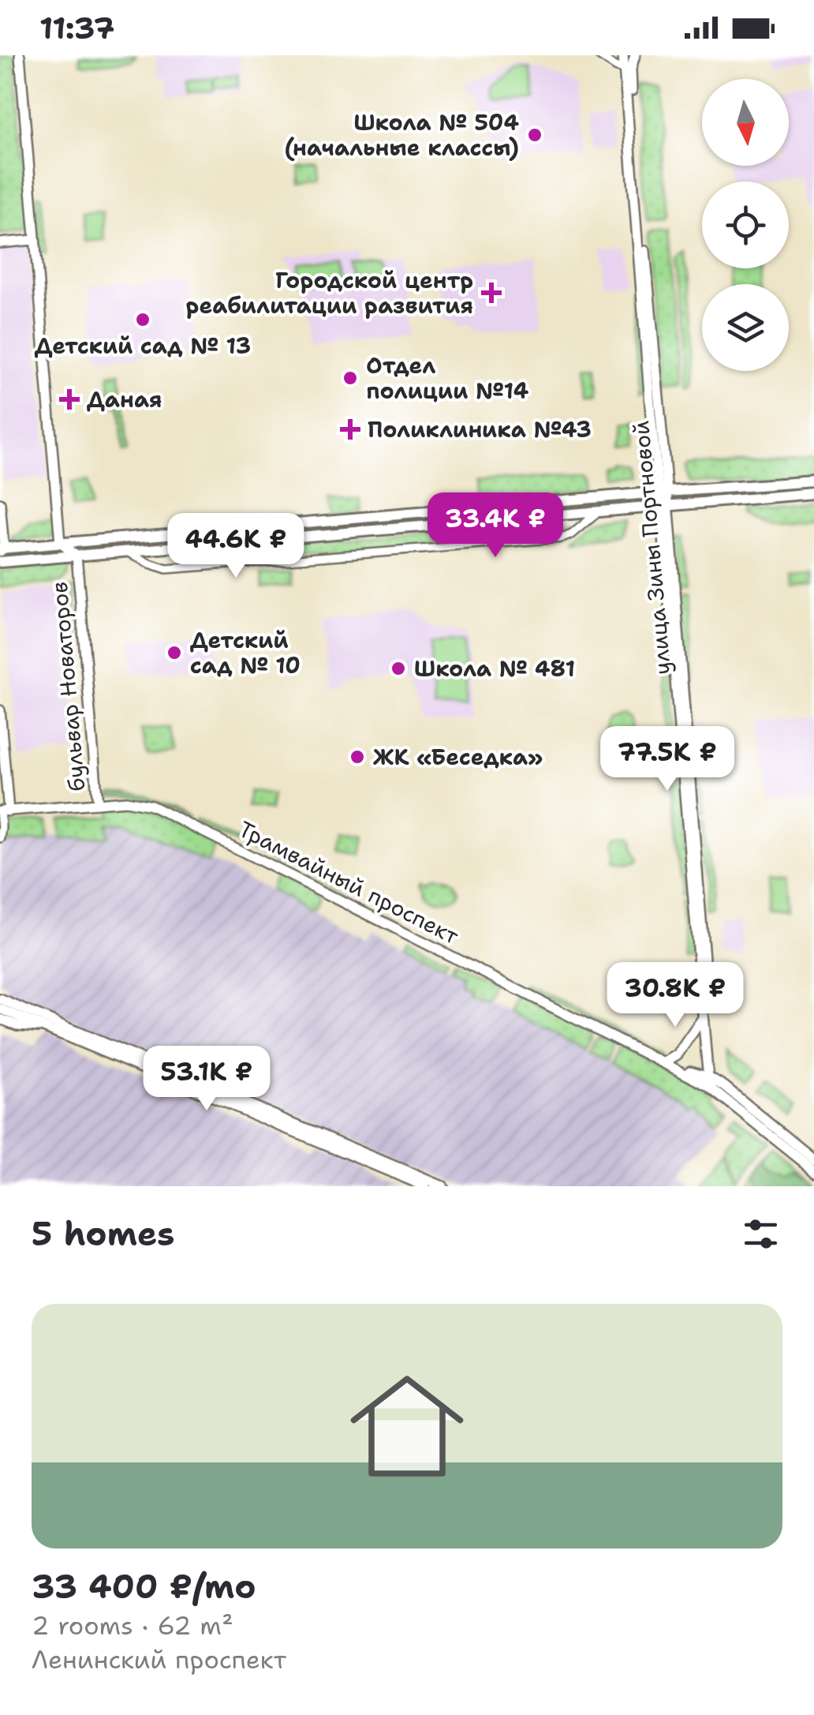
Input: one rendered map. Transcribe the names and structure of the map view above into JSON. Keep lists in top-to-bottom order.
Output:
{
  "streets": {
    "main road": ["улица Зины Портновой", "бульвар Новаторов", "Трамвайный проспект"]
  },
  "crossings": [
    ["улица Зины Портновой", "Трамвайный проспект"],
    ["бульвар Новаторов", "Трамвайный проспект"]
  ],
  "places": {
    "other": [
      "Школа № 504 (начальные классы)",
      "Детский сад № 13",
      "Отдел полиции №14",
      "Детский сад № 10",
      "Школа № 481",
      "ЖК «Беседка»"
    ],
    "health": ["Городской центр реабилитации развития", "Даная", "Поликлиника №43"]
  },
  "north": "bottom",
  "page": {
    "status": "11:37",
    "price": [
      "33.4K ₽",
      "44.6K ₽",
      "77.5K ₽",
      "30.8K ₽",
      "53.1K ₽"
    ],
    "heading": "5 homes",
    "list": [
      {
        "name": "33 400 ₽/mo",
        "note": "2 rooms · 62 m² · Ленинский проспект"
      }
    ]
  }
}
